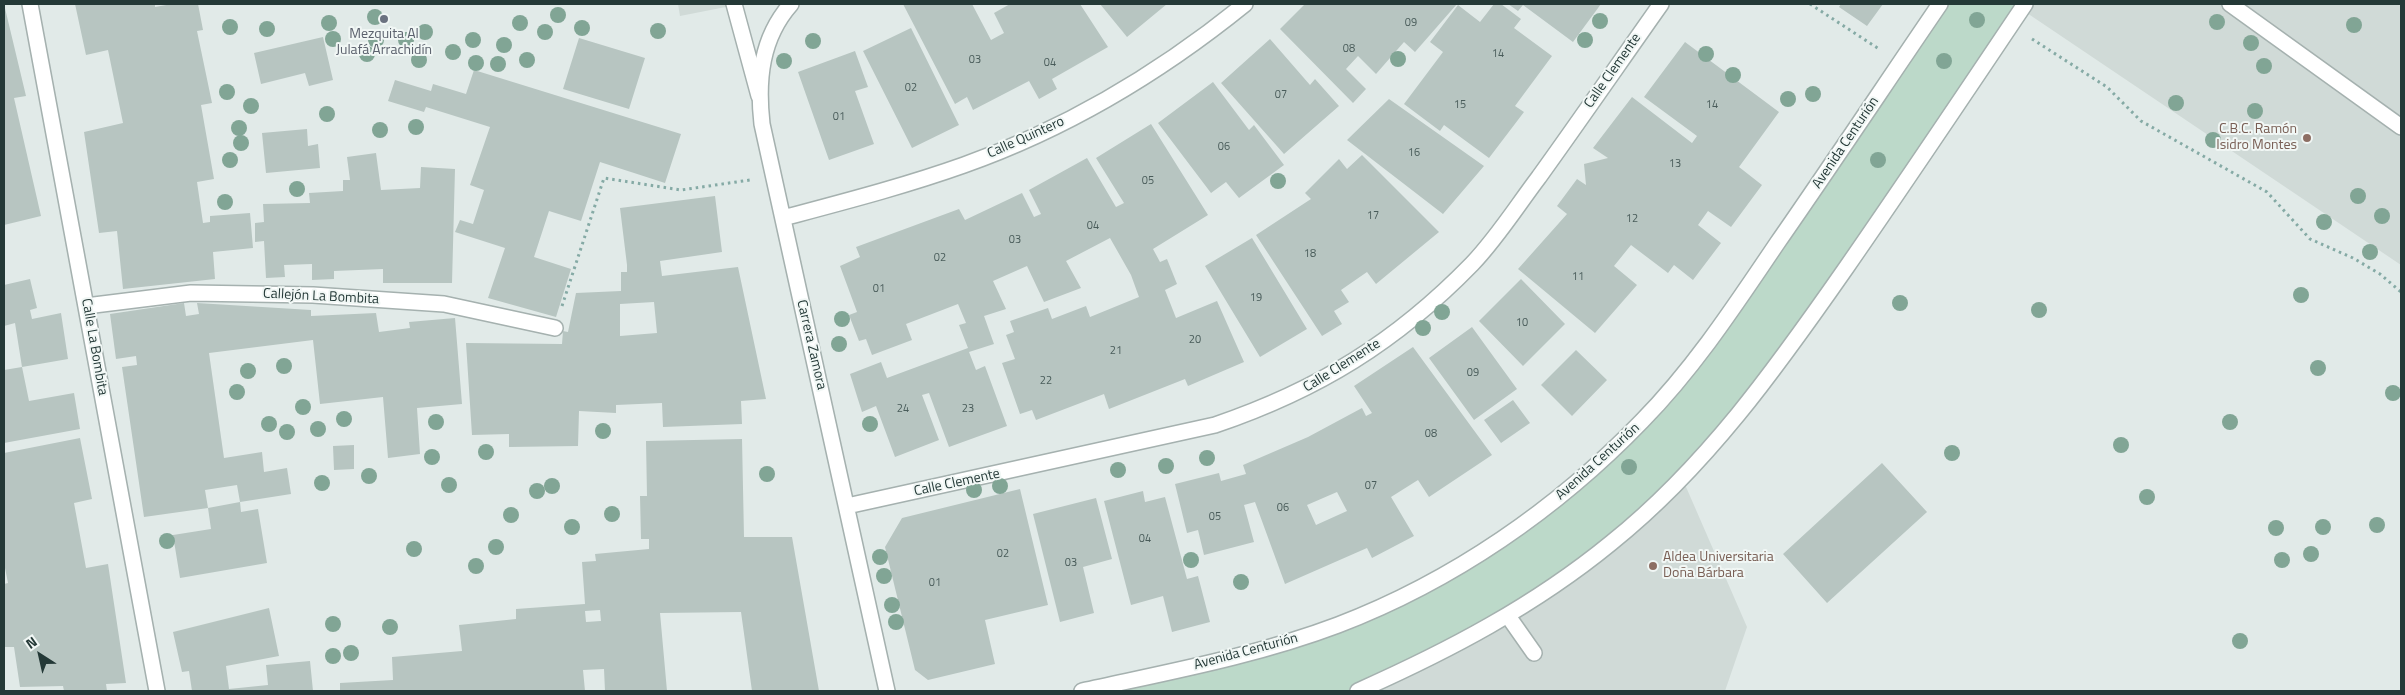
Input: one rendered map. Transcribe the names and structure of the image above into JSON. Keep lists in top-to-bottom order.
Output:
{
  "streets": {
    "street": [
      "Calle Clemente",
      "Calle Quintero",
      "Avenida Centurión",
      "Callejón La Bombita",
      "Carrera Zamora",
      "Calle La Bombita"
    ]
  },
  "crossings": [
    ["Calle Clemente", "Carrera Zamora"],
    ["Calle Quintero", "Carrera Zamora"],
    ["Callejón La Bombita", "Calle La Bombita"]
  ],
  "places": ["Mezquita Al Julafá Arrachidín", "C.B.C. Ramón Isidro Montes", "Aldea Universitaria Doña Bárbara"],
  "house_numbers": [
    "09",
    "08",
    "14",
    "03",
    "04",
    "02",
    "07",
    "15",
    "14",
    "01",
    "06",
    "16",
    "13",
    "05",
    "17",
    "12",
    "04",
    "03",
    "18",
    "02",
    "11",
    "01",
    "19",
    "10",
    "20",
    "21",
    "09",
    "22",
    "24",
    "23",
    "08",
    "07",
    "06",
    "05",
    "04",
    "02",
    "03",
    "01"
  ],
  "north": "top left"
}
